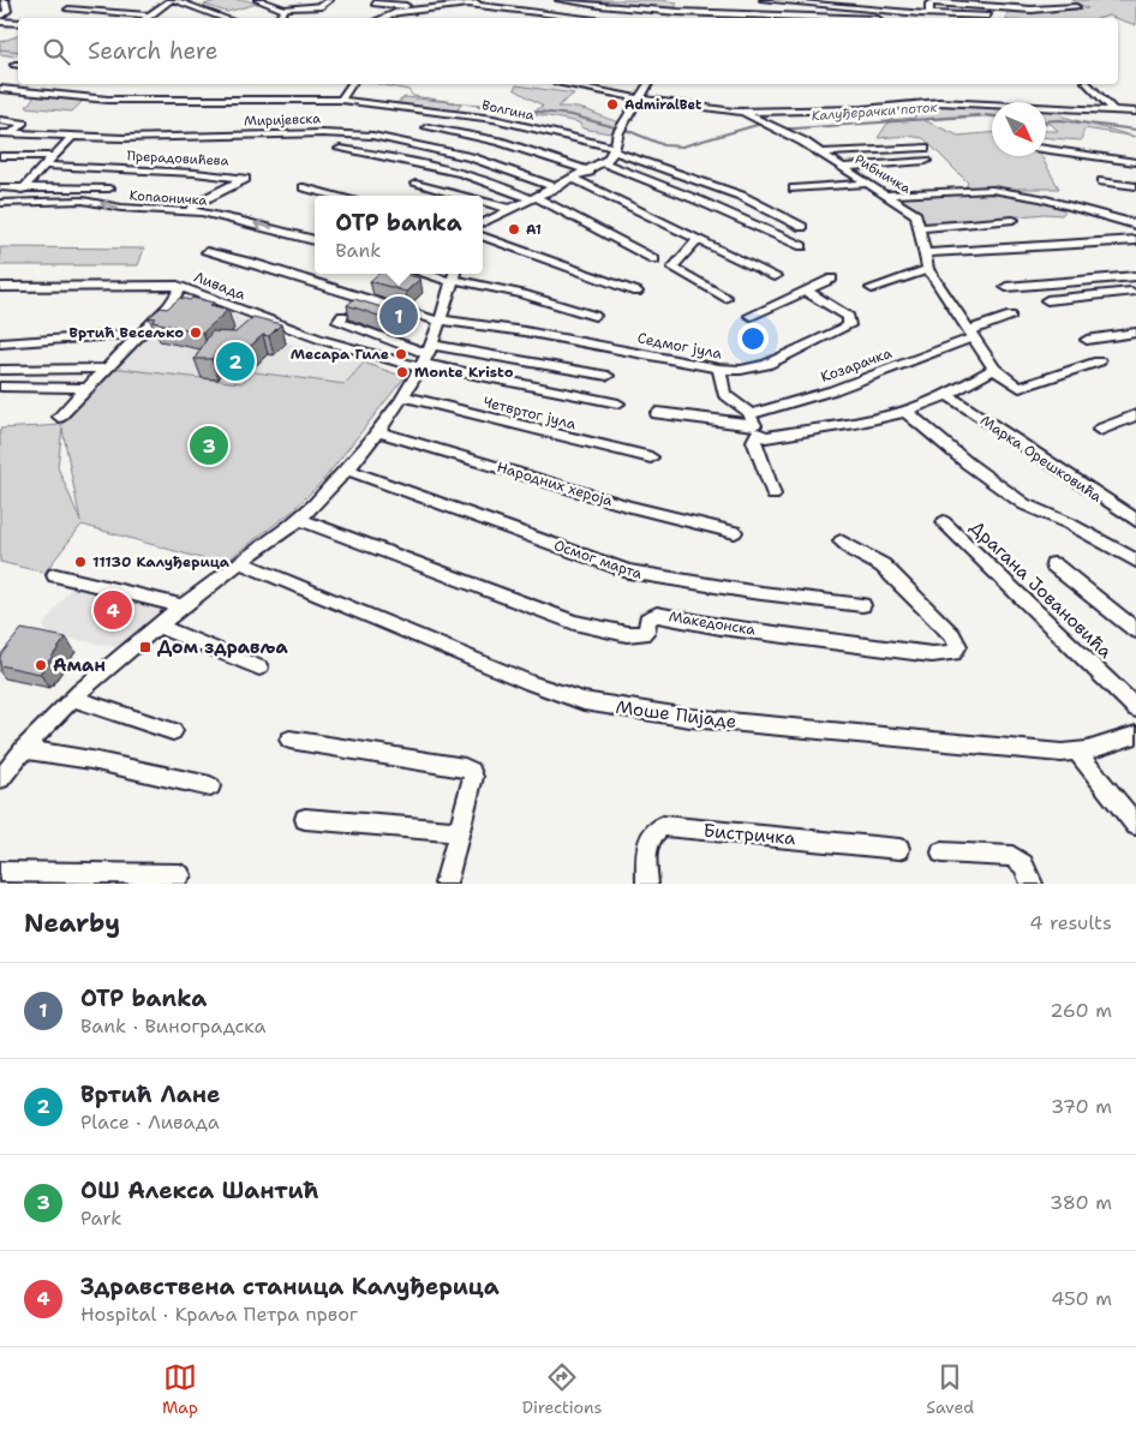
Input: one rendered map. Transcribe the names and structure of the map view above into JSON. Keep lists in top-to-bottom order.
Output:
{
  "streets": {
    "street": [
      "Волгина",
      "Миријевска",
      "Прерадовићева",
      "Рибничка",
      "Копаоничка",
      "Ливада",
      "Седмог јула",
      "Козарачка",
      "Четвртог јула",
      "Марка Орешковића",
      "Народних хероја",
      "Осмог марта",
      "Драгана Јовановића",
      "Македонска",
      "Моше Пијаде",
      "Бистричка"
    ]
  },
  "crossings": [
    ["Прерадовићева", "Копаоничка"],
    ["Рибничка", "Козарачка"]
  ],
  "water": ["Калуђерачки поток"],
  "places": {
    "other": [
      "AdmiralBet",
      "A1",
      "Вртић Весељко",
      "Месара Гиле",
      "Monte Kristo",
      "11130 Калуђерица",
      "Аман"
    ],
    "transit": ["Дом здравља"]
  },
  "north": "bottom right",
  "page": {
    "search": "Search here",
    "popup": ["OTP banka", "Bank"],
    "pins": [
      "1",
      "2",
      "3",
      "4"
    ],
    "heading": ["Nearby", "4 results"],
    "list": [
      {
        "mark": "1",
        "name": "OTP banka",
        "note": "Bank · Виноградска",
        "value": "260 m"
      },
      {
        "mark": "2",
        "name": "Вртић Лане",
        "note": "Place · Ливада",
        "value": "370 m"
      },
      {
        "mark": "3",
        "name": "ОШ Алекса Шантић",
        "note": "Park",
        "value": "380 m"
      },
      {
        "mark": "4",
        "name": "Здравствена станица Калуђерица",
        "note": "Hospital · Краља Петра првог",
        "value": "450 m"
      }
    ],
    "nav": ["Map", "Directions", "Saved"]
  }
}
